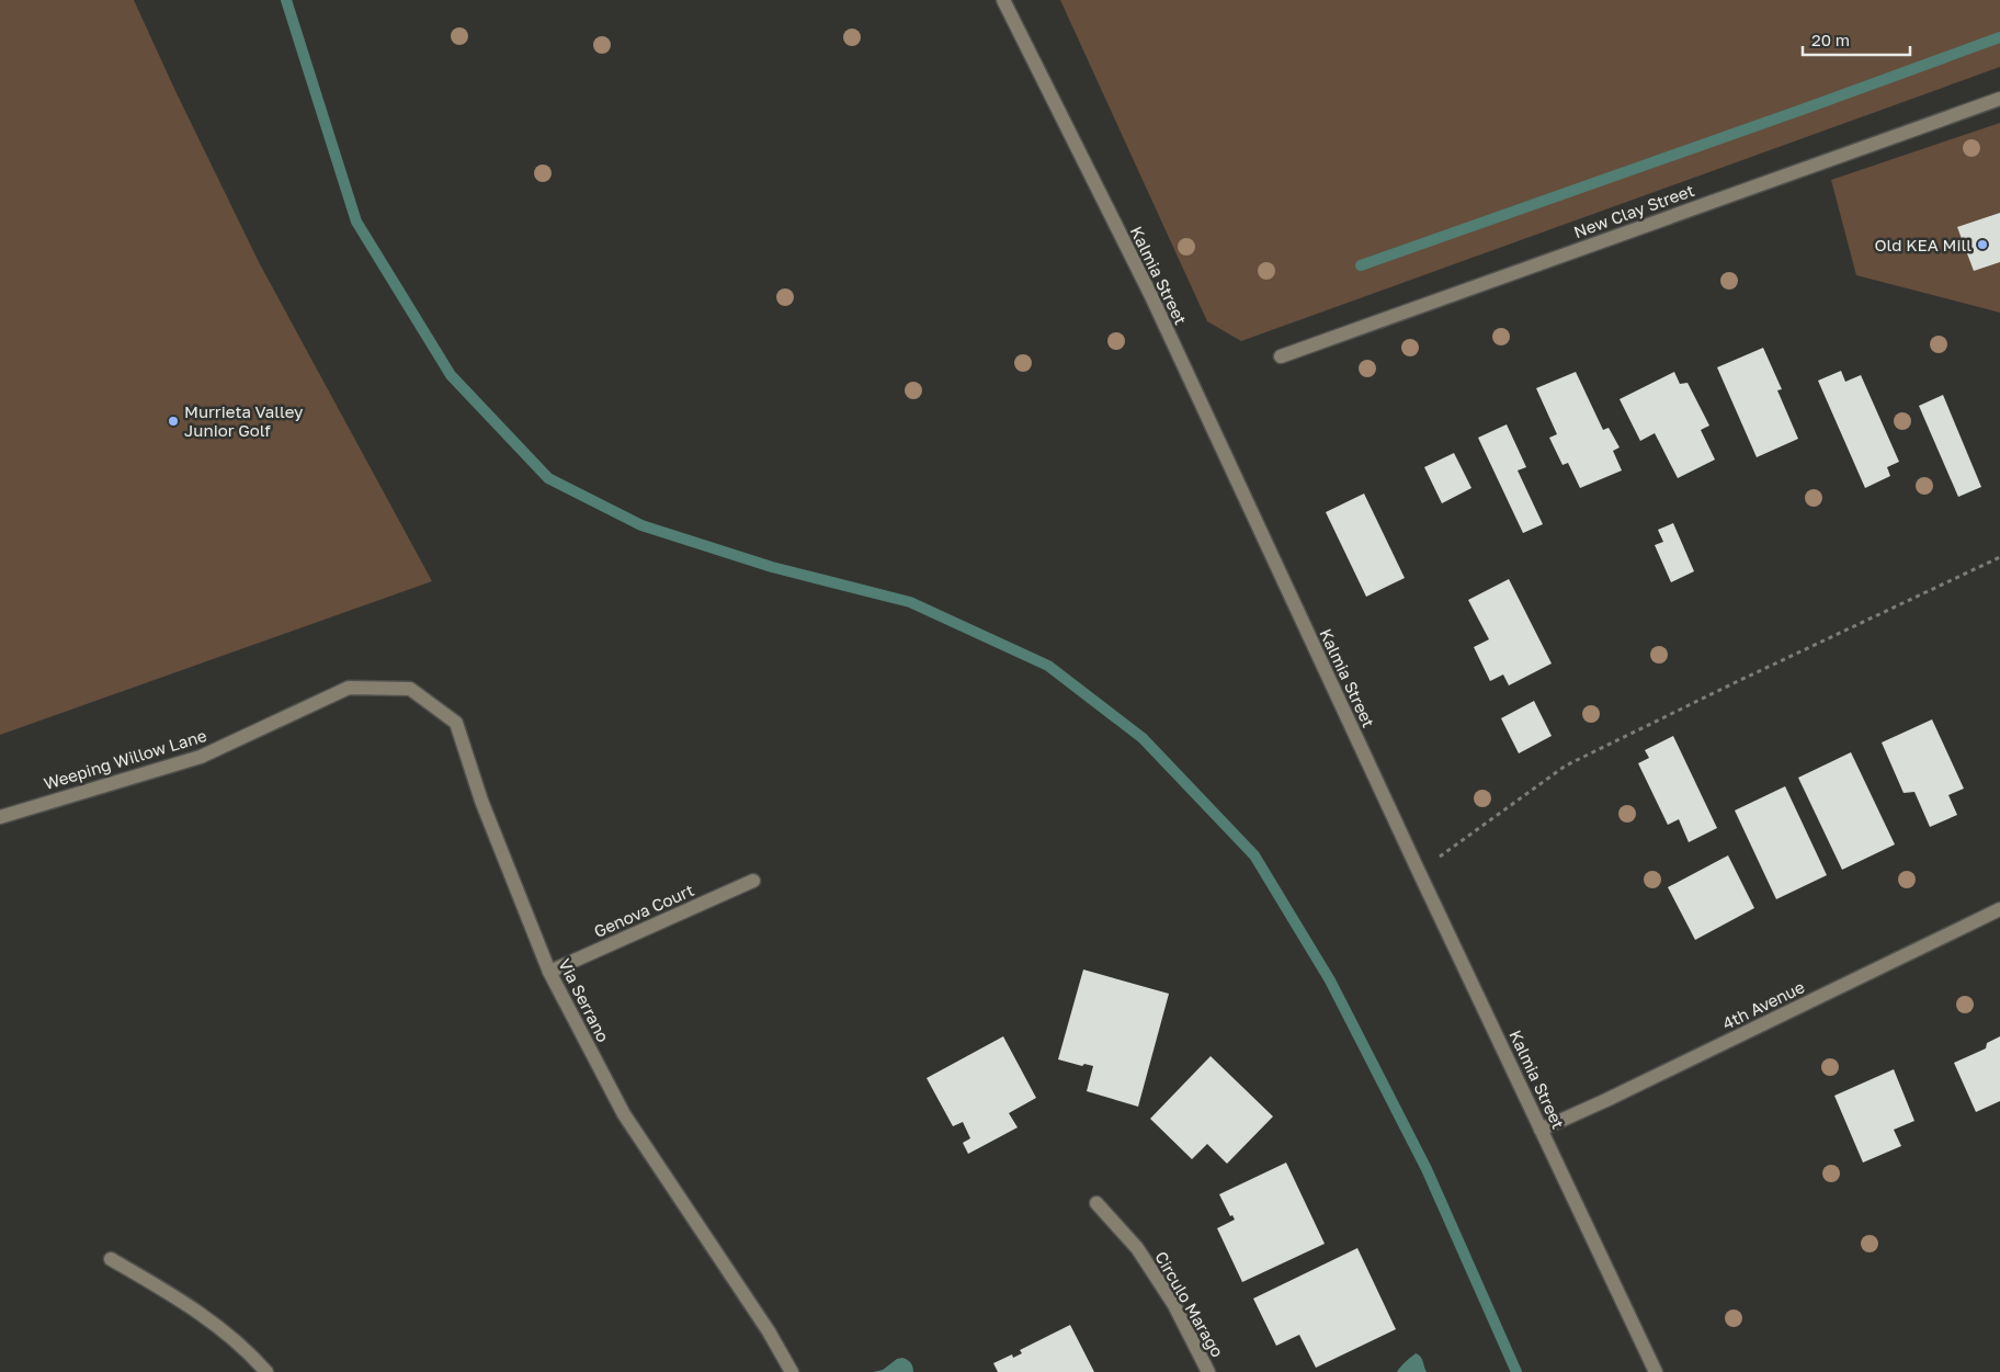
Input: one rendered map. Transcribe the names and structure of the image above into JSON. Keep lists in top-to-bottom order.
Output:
{
  "streets": {
    "street": [
      "New Clay Street",
      "Kalmia Street",
      "Weeping Willow Lane",
      "Genova Court",
      "Via Serrano",
      "4th Avenue",
      "Circulo Marago"
    ]
  },
  "crossings": [
    ["Kalmia Street", "4th Avenue"],
    ["Weeping Willow Lane", "Via Serrano"],
    ["Genova Court", "Via Serrano"]
  ],
  "places": ["Old KEA Mill", "Murrieta Valley Junior Golf"],
  "scale_bar": "20 m"
}
